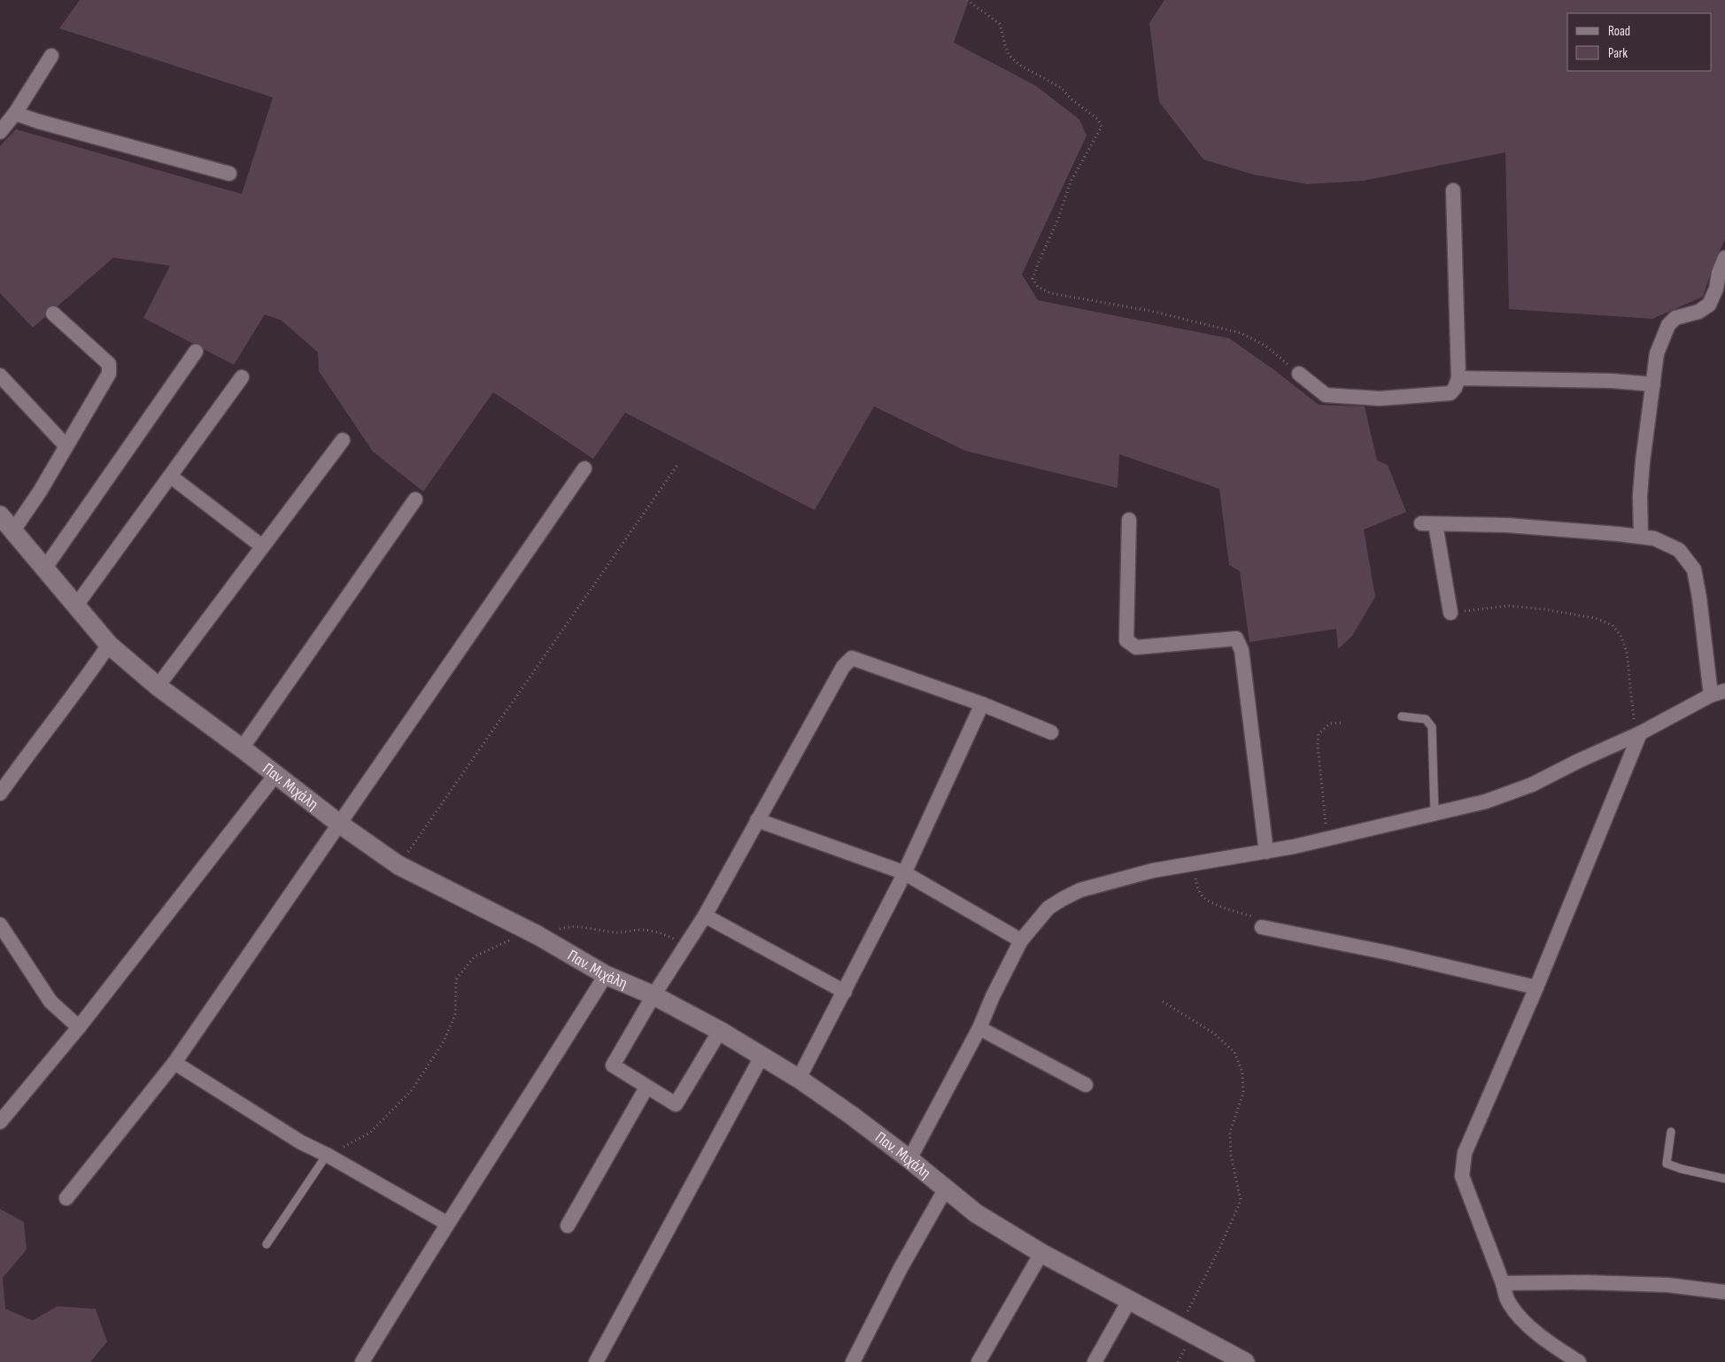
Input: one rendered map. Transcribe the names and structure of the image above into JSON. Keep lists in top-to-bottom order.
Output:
{
  "streets": {
    "street": ["Παν. Μιχάλη"]
  },
  "legend": ["Road", "Park"]
}
